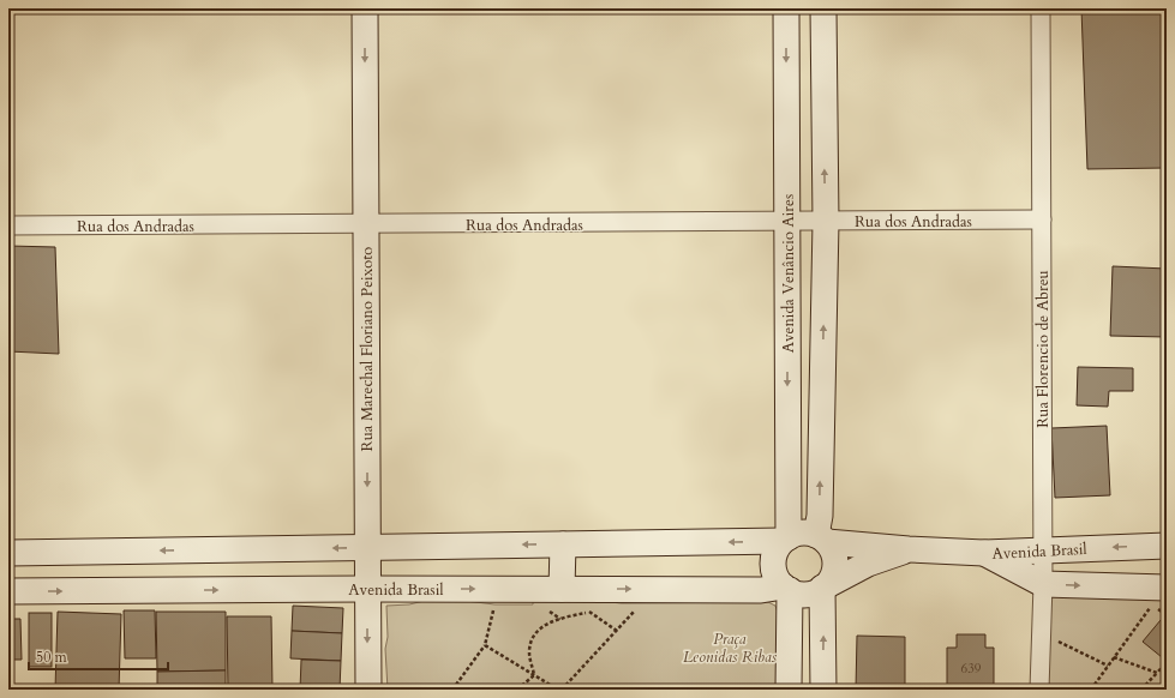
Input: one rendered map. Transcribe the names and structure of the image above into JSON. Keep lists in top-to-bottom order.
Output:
{
  "streets": {
    "main road": ["Avenida Venâncio Aires", "Rua Marechal Floriano Peixoto", "Avenida Brasil"],
    "street": ["Rua dos Andradas", "Rua Florencio de Abreu"]
  },
  "crossings": [
    ["Rua dos Andradas", "Avenida Venâncio Aires"],
    ["Rua dos Andradas", "Rua Marechal Floriano Peixoto"],
    ["Rua dos Andradas", "Rua Florencio de Abreu"],
    ["Avenida Venâncio Aires", "Avenida Brasil"],
    ["Rua Marechal Floriano Peixoto", "Avenida Brasil"],
    ["Rua Florencio de Abreu", "Avenida Brasil"]
  ],
  "one_way": ["Rua Marechal Floriano Peixoto"],
  "parks": ["Praça Leonidas Ribas"],
  "house_numbers": ["639"],
  "scale_bar": "50 m"
}
